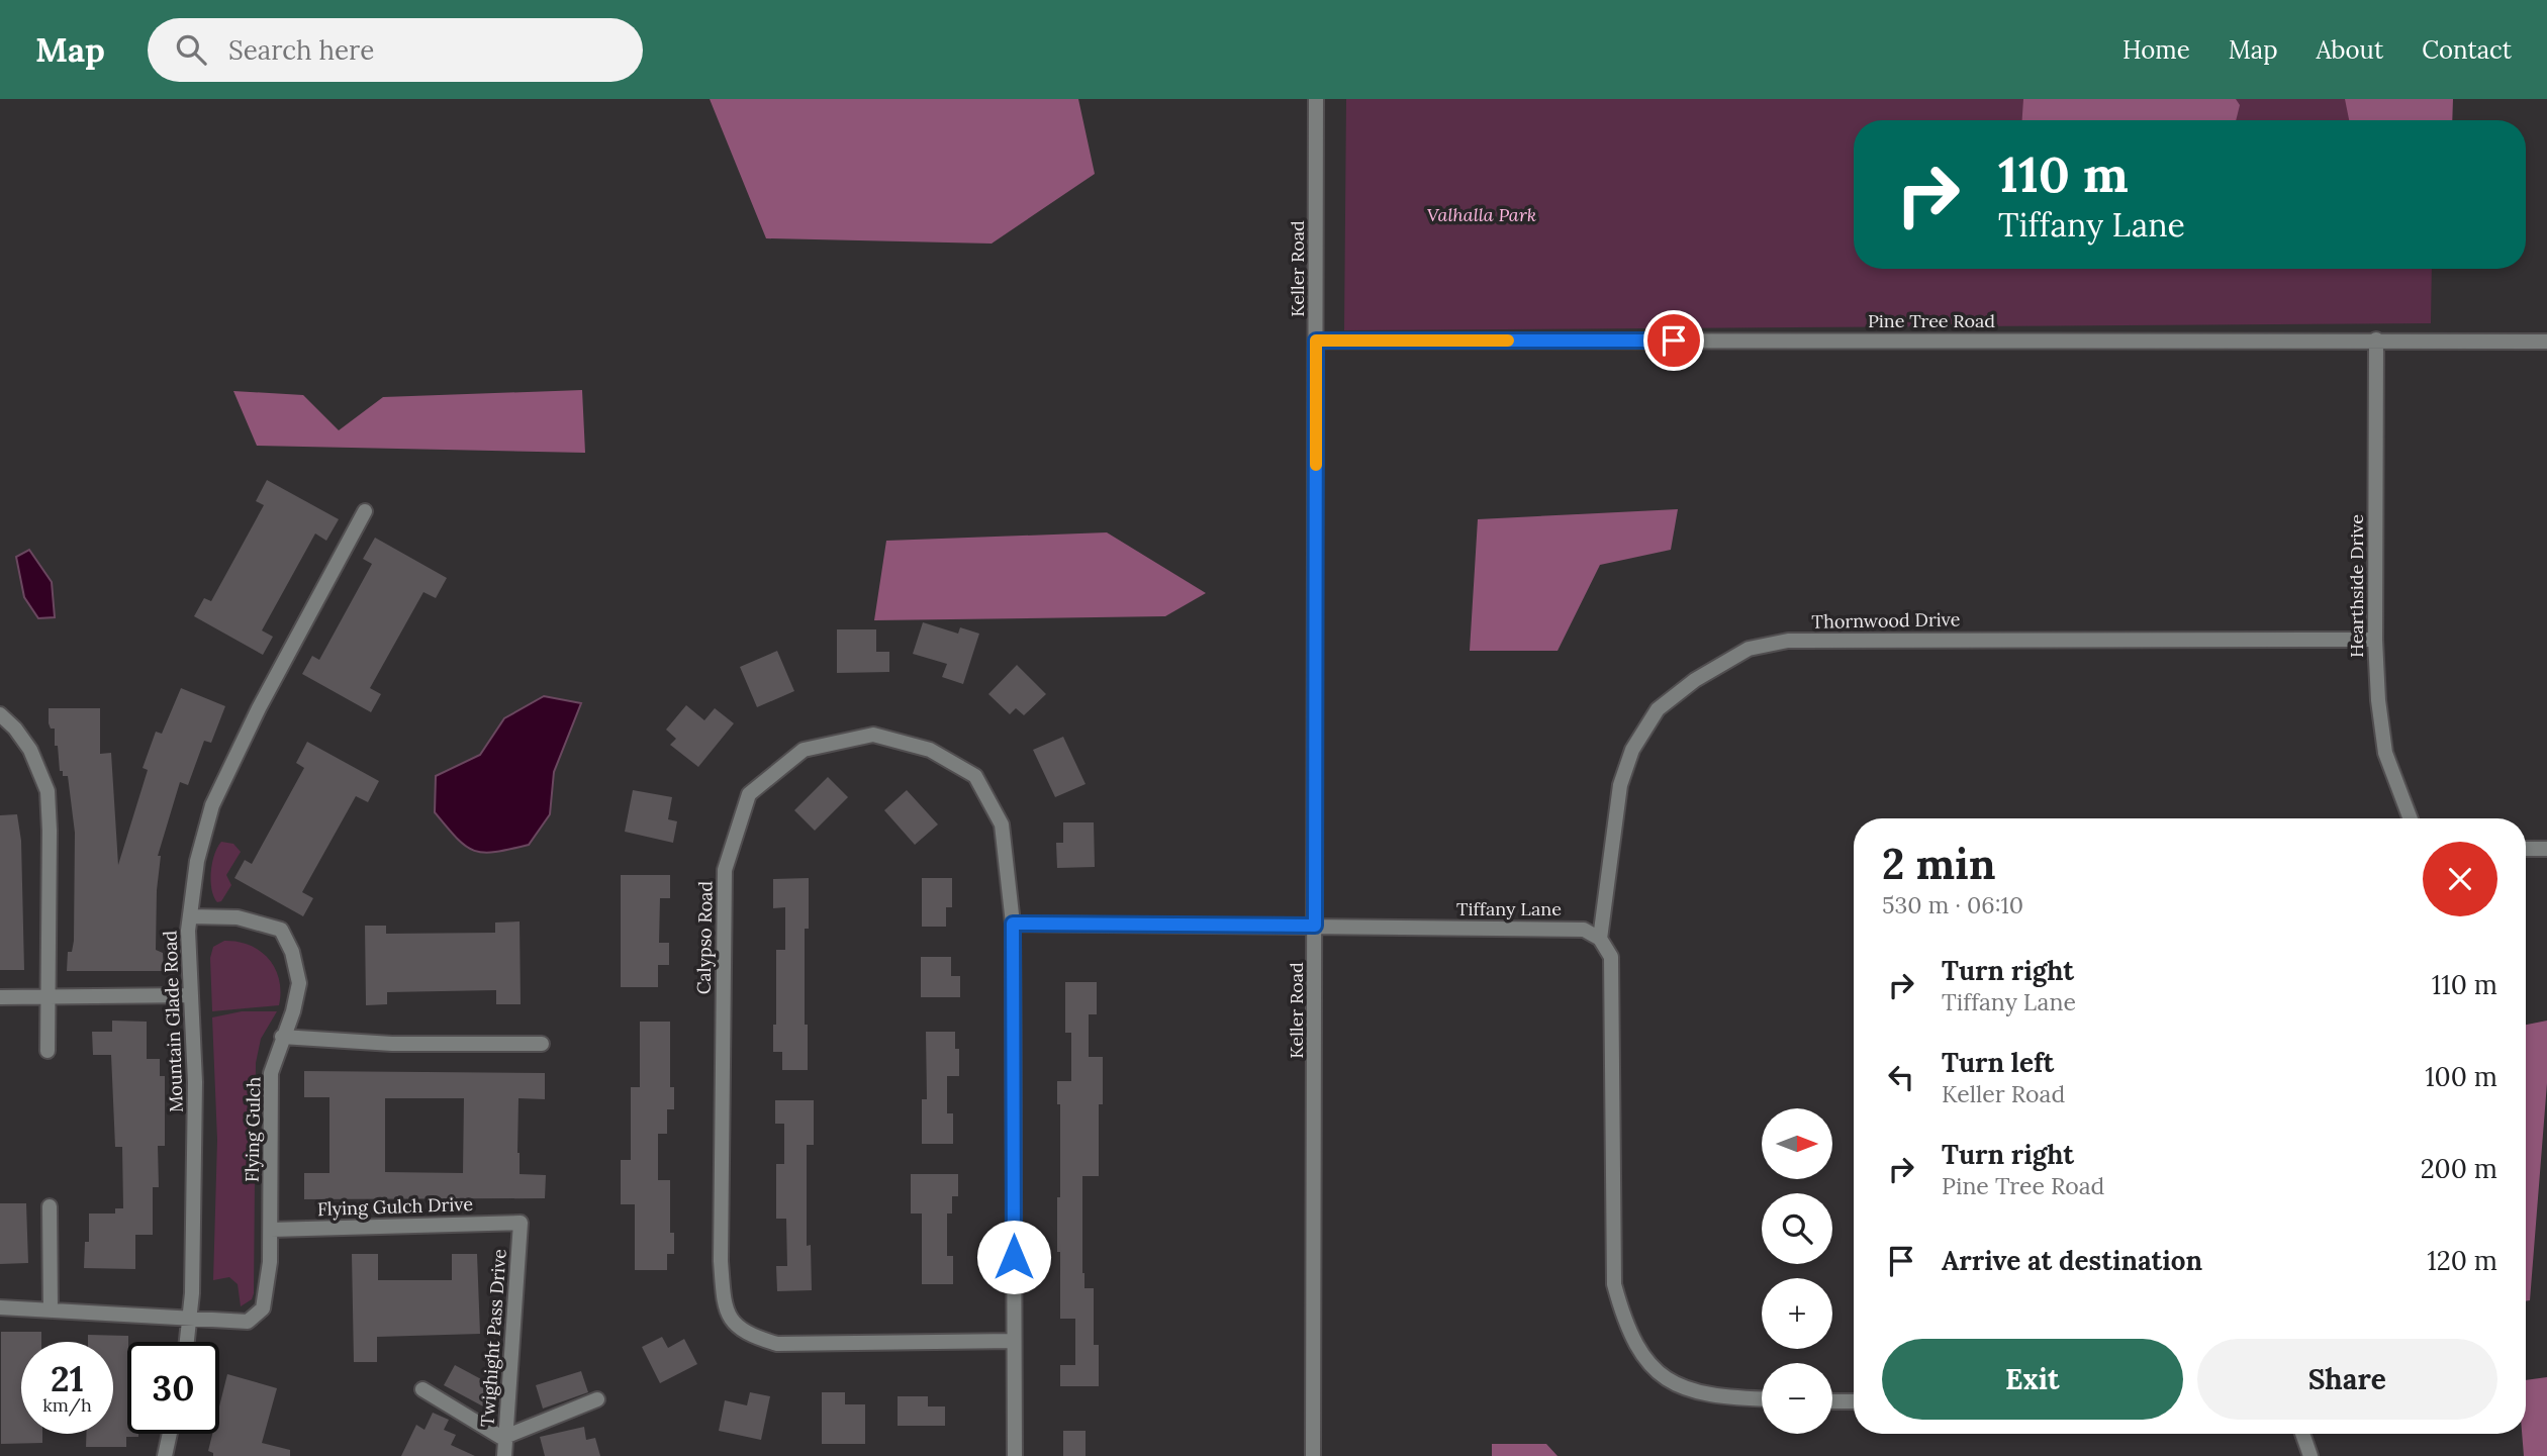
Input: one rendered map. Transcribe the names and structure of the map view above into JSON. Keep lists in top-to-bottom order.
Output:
{
  "streets": {
    "street": [
      "Keller Road",
      "Pine Tree Road",
      "Hearthside Drive",
      "Thornwood Drive",
      "Tiffany Lane",
      "Calypso Road",
      "Mountain Glade Road",
      "Flying Gulch",
      "Flying Gulch Drive",
      "Twighight Pass Drive"
    ]
  },
  "crossings": [
    ["Keller Road", "Pine Tree Road"],
    ["Keller Road", "Tiffany Lane"],
    ["Pine Tree Road", "Hearthside Drive"],
    ["Hearthside Drive", "Thornwood Drive"],
    ["Thornwood Drive", "Tiffany Lane"],
    ["Tiffany Lane", "Calypso Road"],
    ["Mountain Glade Road", "Flying Gulch"],
    ["Flying Gulch", "Flying Gulch Drive"],
    ["Flying Gulch Drive", "Twighight Pass Drive"]
  ],
  "parks": ["Valhalla Park"],
  "north": "right",
  "page": {
    "header": "Map",
    "search": "Search here",
    "nav": [
      "Home",
      "Map",
      "About",
      "Contact"
    ],
    "turn": ["110 m", "Tiffany Lane"],
    "heading": ["2 min", "530 m · 06:10"],
    "list": [
      {
        "name": "Turn right",
        "note": "Tiffany Lane",
        "value": "110 m"
      },
      {
        "name": "Turn left",
        "note": "Keller Road",
        "value": "100 m"
      },
      {
        "name": "Turn right",
        "note": "Pine Tree Road",
        "value": "200 m"
      },
      {
        "name": "Arrive at destination",
        "value": "120 m"
      }
    ],
    "map_buttons": ["+", "−"],
    "buttons": ["Exit", "Share"],
    "speed": "21 km/h",
    "limit": "30"
  }
}
